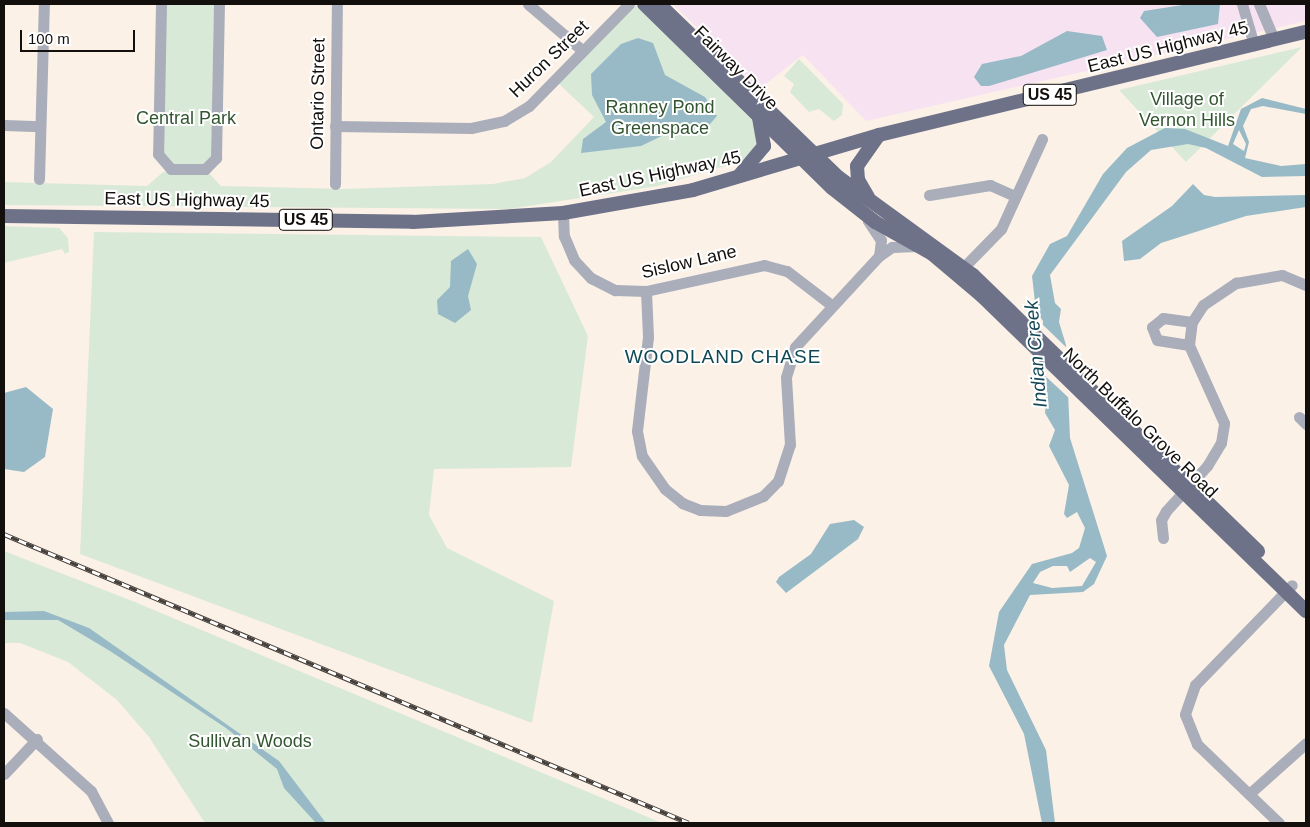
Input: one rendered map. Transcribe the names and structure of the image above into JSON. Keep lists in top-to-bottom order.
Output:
{
  "streets": {
    "main road": [
      "East US Highway 45",
      "Fairway Drive",
      "US 45",
      "North Buffalo Grove Road"
    ],
    "street": ["Huron Street", "Ontario Street", "Sislow Lane"]
  },
  "crossings": [
    ["East US Highway 45", "Fairway Drive"],
    ["East US Highway 45", "Sislow Lane"],
    ["East US Highway 45", "North Buffalo Grove Road"],
    ["Huron Street", "Ontario Street"],
    ["Fairway Drive", "North Buffalo Grove Road"]
  ],
  "districts": ["WOODLAND CHASE"],
  "water": ["Indian Creek"],
  "parks": [
    "Village of Vernon Hills",
    "Ranney Pond Greenspace",
    "Central Park",
    "Sullivan Woods"
  ],
  "scale_bar": "100 m"
}
